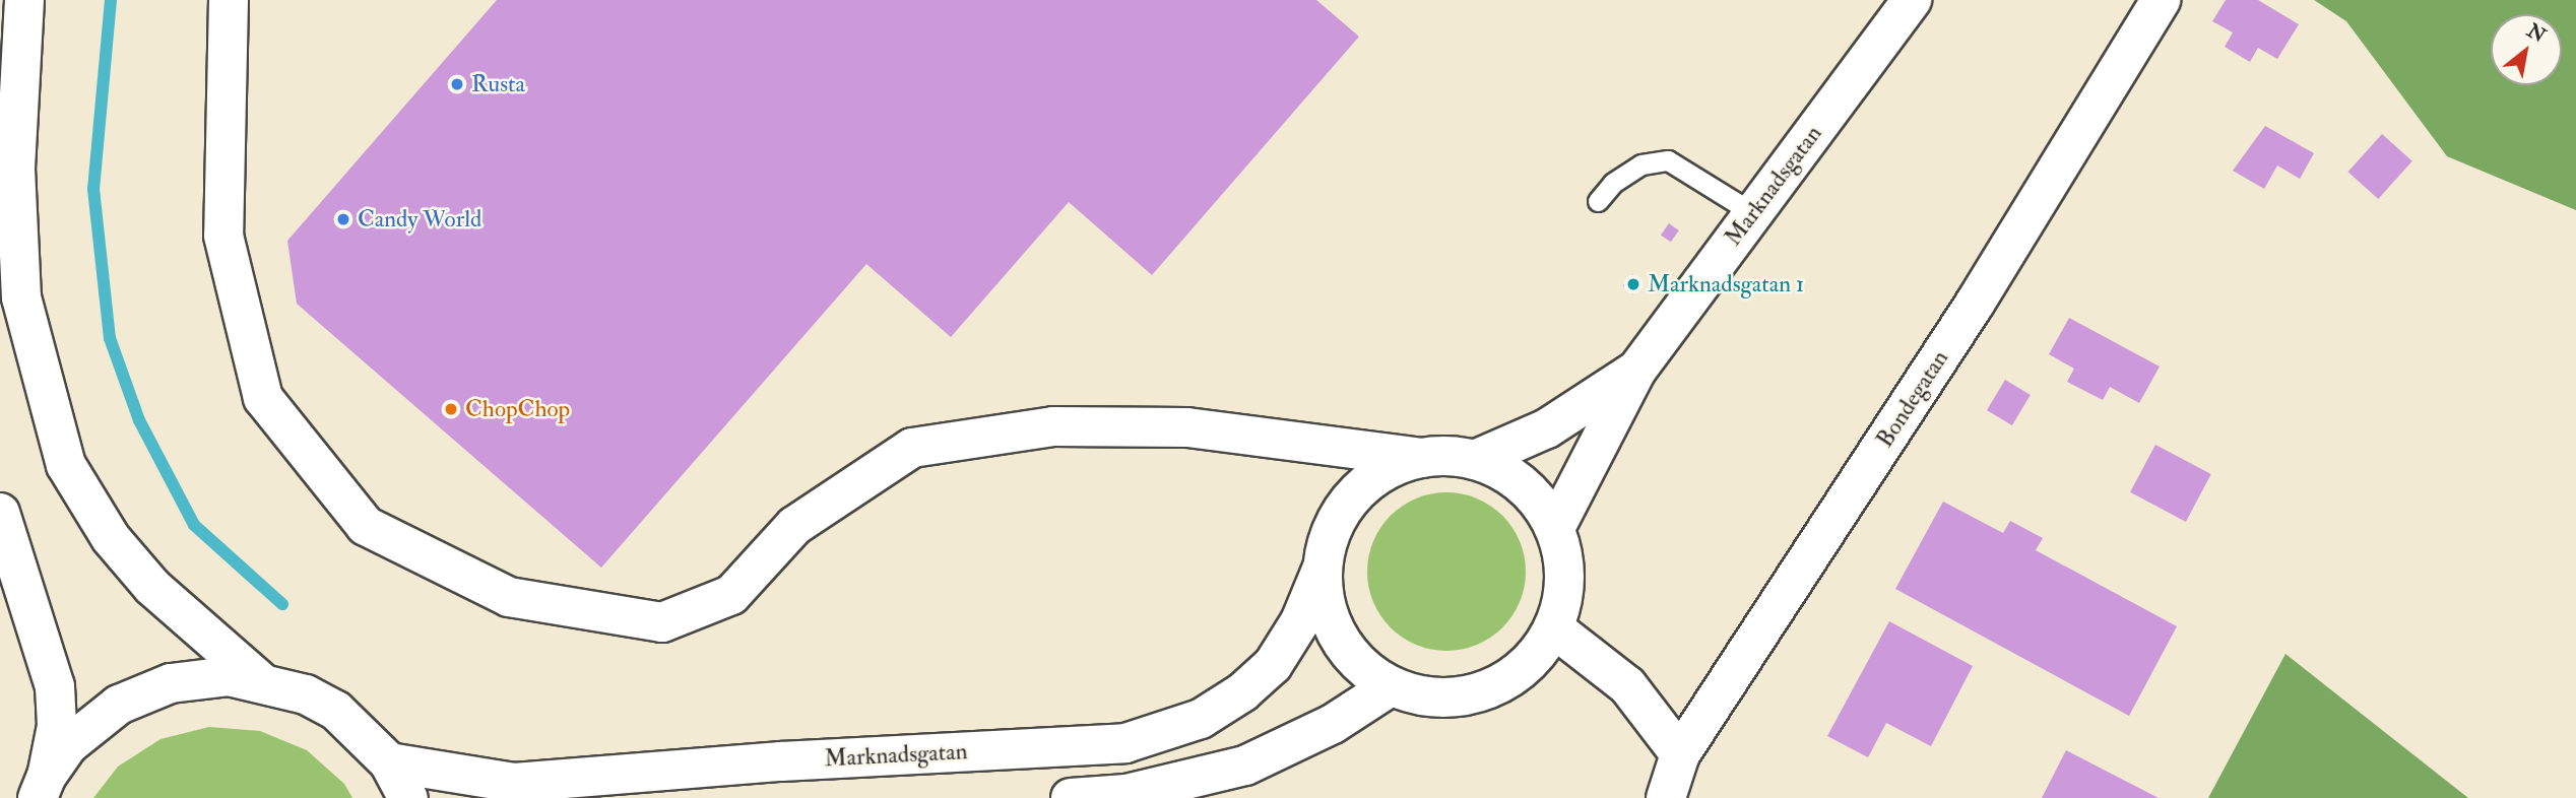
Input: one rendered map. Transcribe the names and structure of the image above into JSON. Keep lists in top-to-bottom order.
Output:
{
  "streets": {
    "main road": ["Marknadsgatan", "Bondegatan"]
  },
  "places": [
    "Rusta",
    "Candy World",
    "Marknadsgatan 1",
    "ChopChop"
  ],
  "north": "top right"
}
